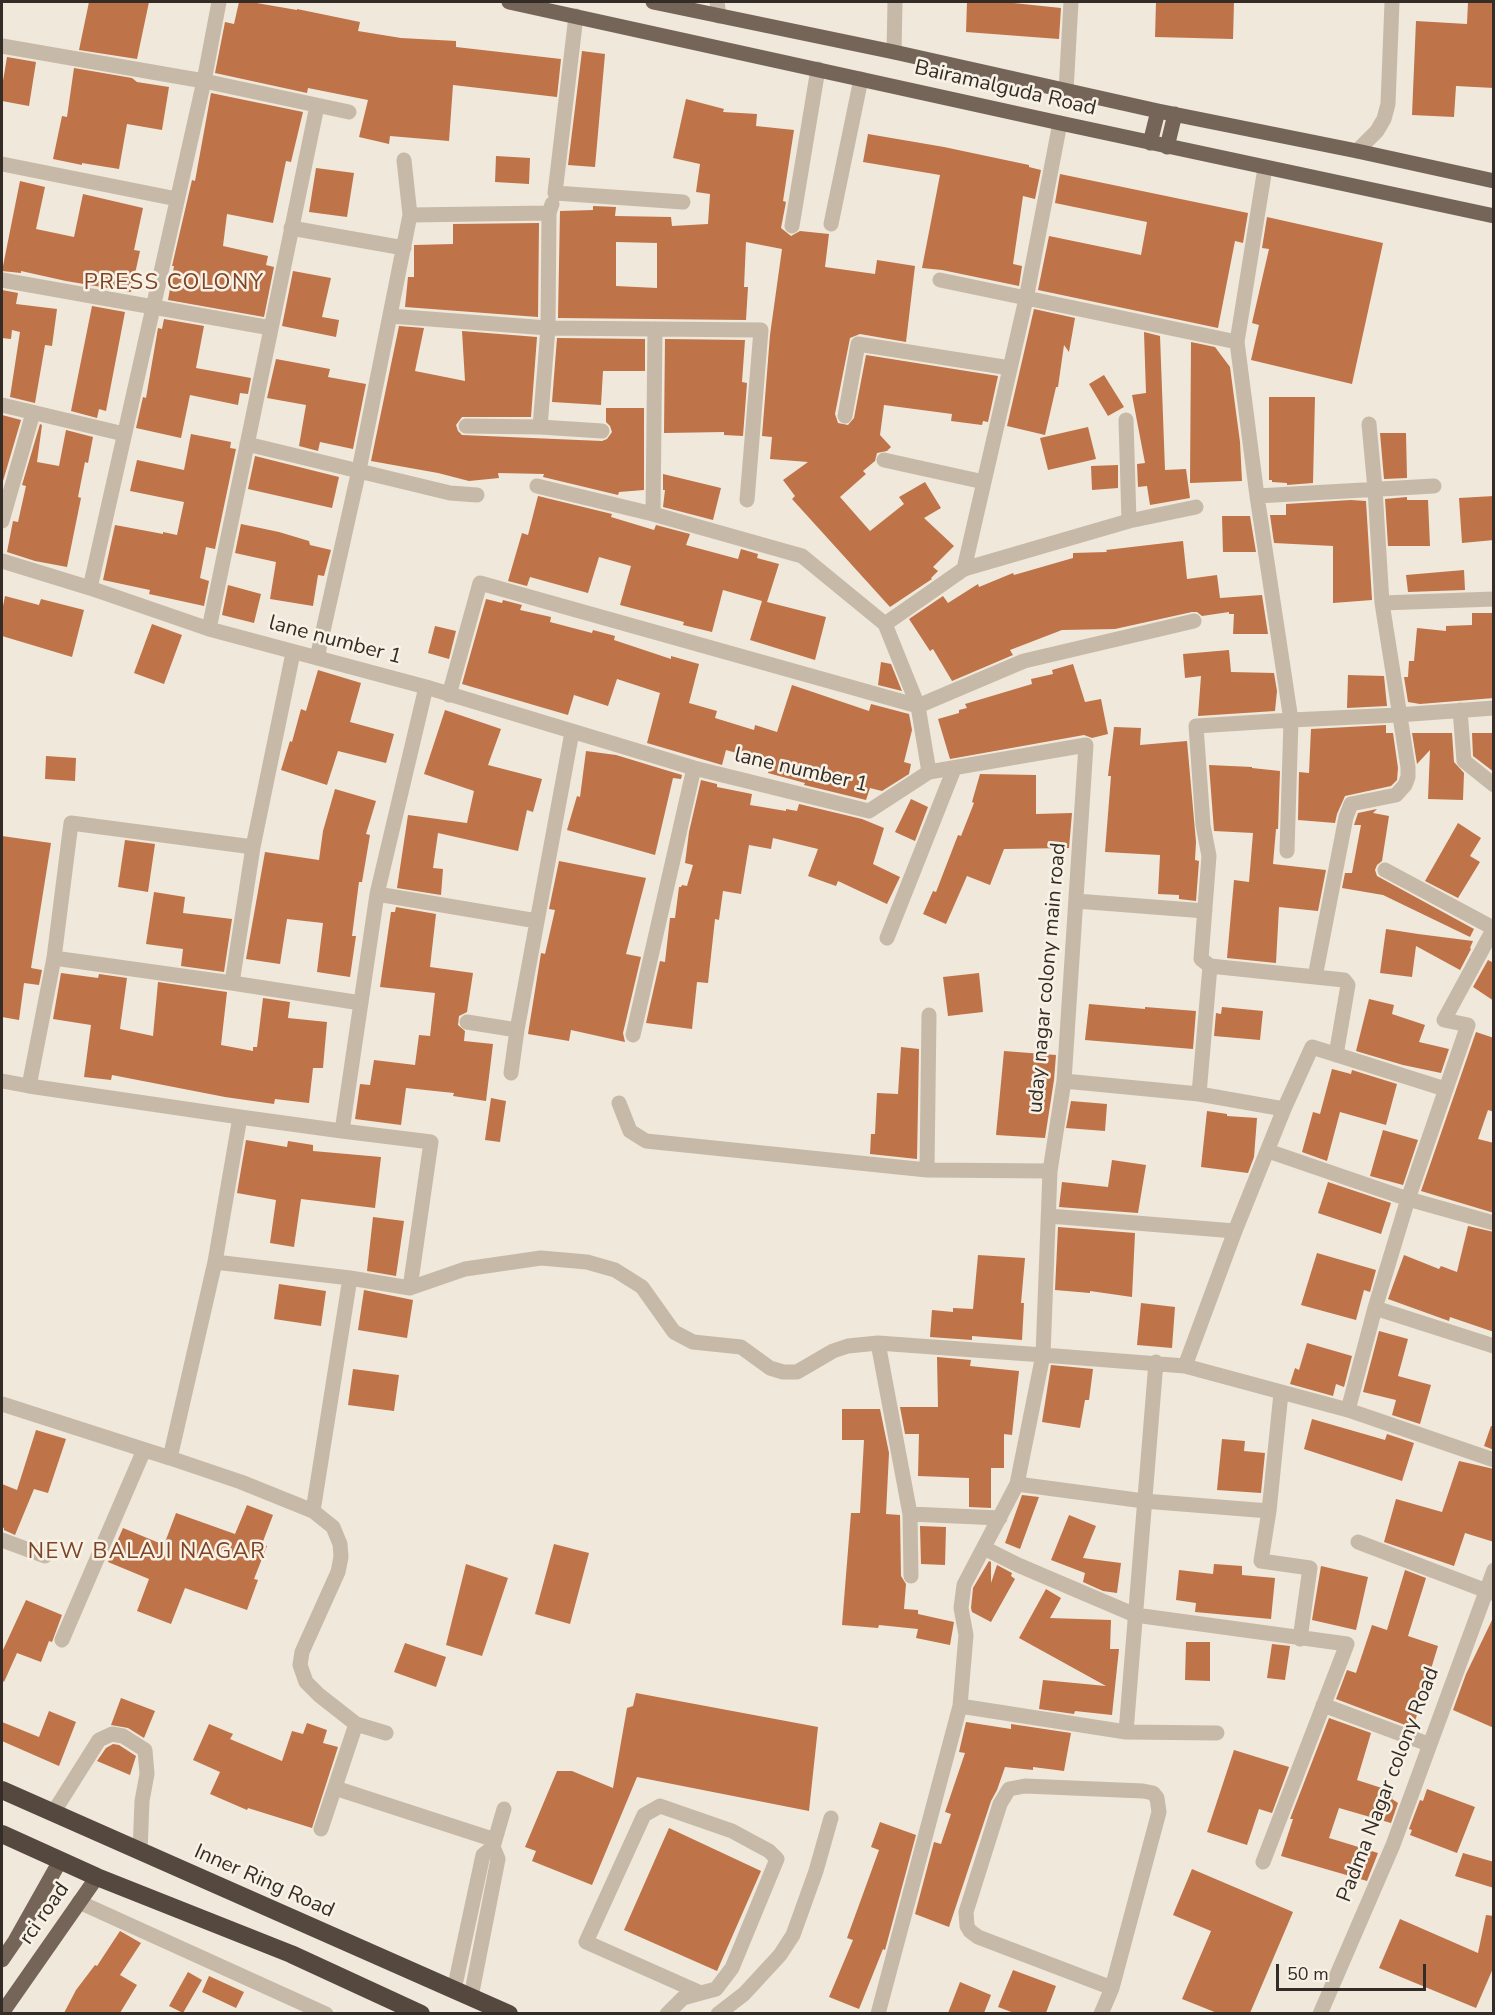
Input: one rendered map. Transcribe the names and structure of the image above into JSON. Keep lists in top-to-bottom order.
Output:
{
  "streets": {
    "highway": ["Inner Ring Road"],
    "main road": ["Bairamalguda Road", "rci road"],
    "street": ["lane number 1", "uday nagar colony main road", "Padma Nagar colony Road"]
  },
  "crossings": [
    ["lane number 1", "uday nagar colony main road"]
  ],
  "districts": ["PRESS COLONY", "NEW BALAJI NAGAR"],
  "scale_bar": "50 m"
}
